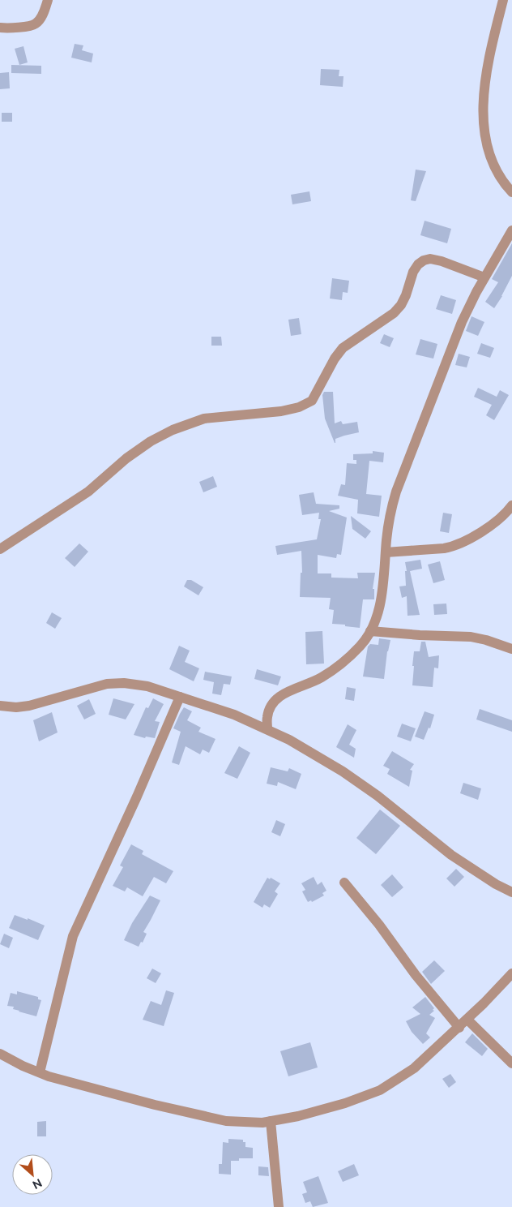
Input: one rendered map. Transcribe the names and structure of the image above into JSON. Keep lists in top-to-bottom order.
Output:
{
  "north": "bottom right"
}
